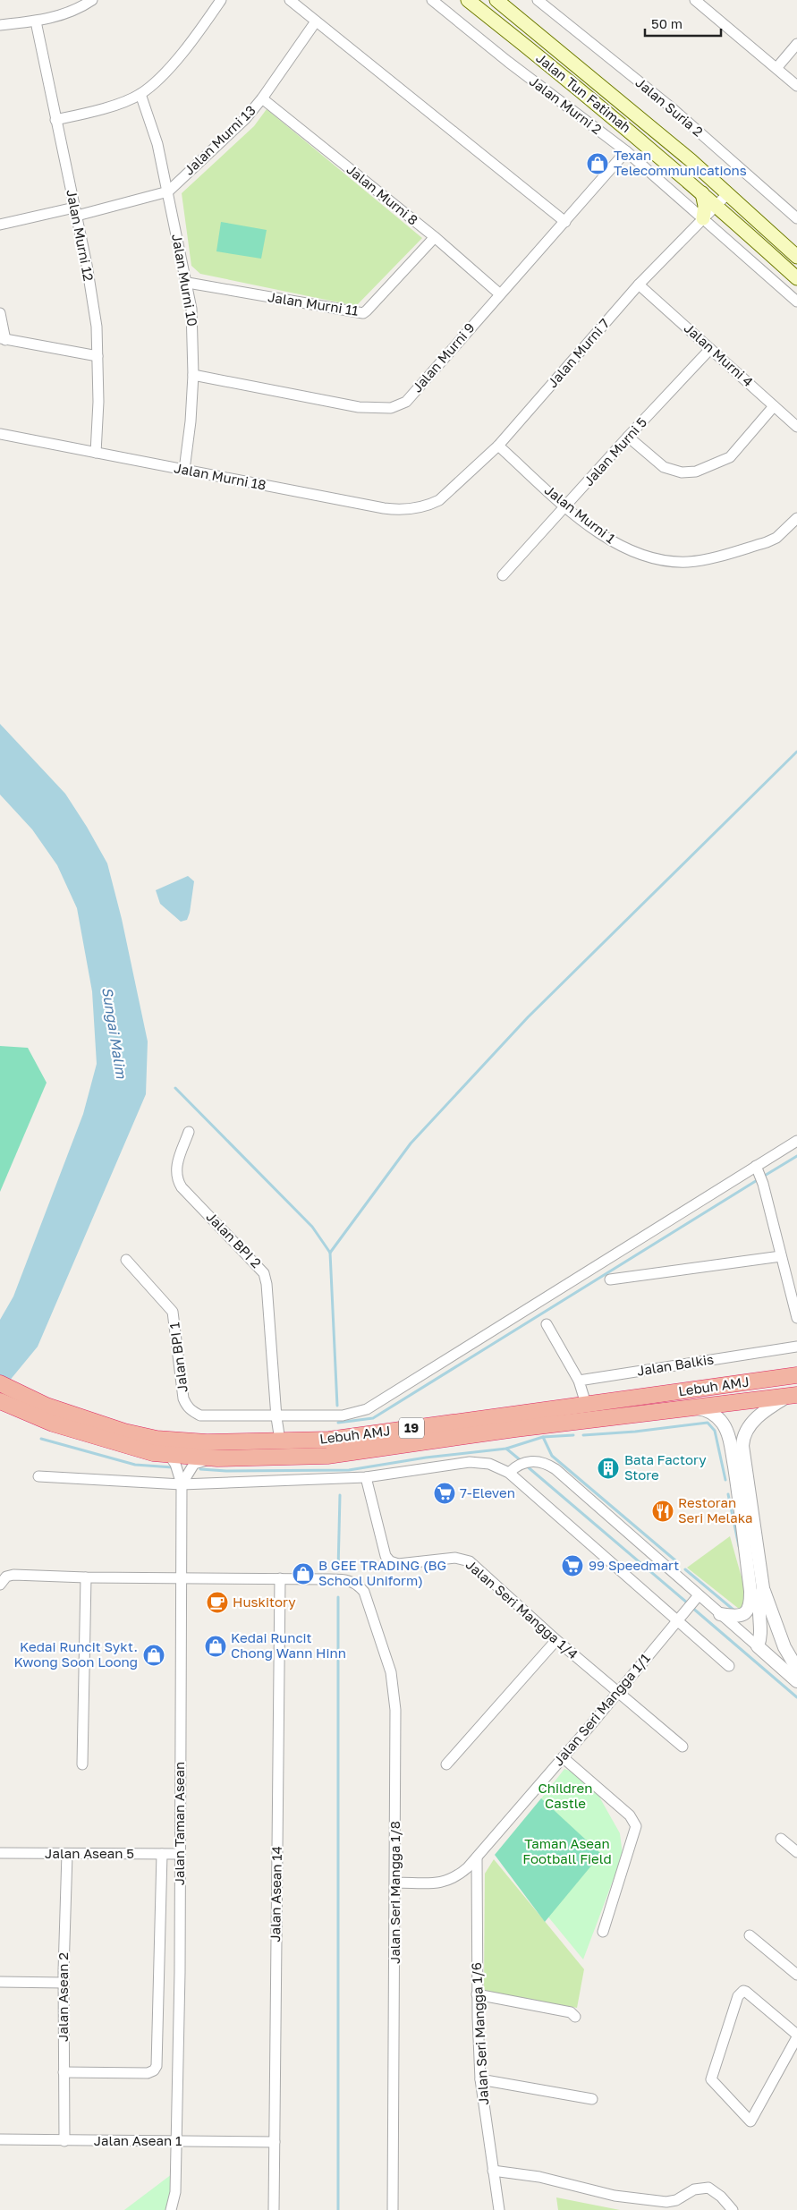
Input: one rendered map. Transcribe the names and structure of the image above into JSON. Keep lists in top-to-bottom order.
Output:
{
  "streets": {
    "highway": ["Lebuh AMJ", "19"],
    "main road": ["Jalan Tun Fatimah"],
    "street": [
      "Jalan Murni 2",
      "Jalan Suria 2",
      "Jalan Murni 13",
      "Jalan Murni 8",
      "Jalan Murni 12",
      "Jalan Murni 10",
      "Jalan Murni 11",
      "Jalan Murni 7",
      "Jalan Murni 4",
      "Jalan Murni 9",
      "Jalan Murni 5",
      "Jalan Murni 18",
      "Jalan Murni 1",
      "Jalan BPI 2",
      "Jalan BPI 1",
      "Jalan Balkis",
      "Jalan Seri Mangga 1/4",
      "Jalan Seri Mangga 1/1",
      "Jalan Taman Asean",
      "Jalan Asean 5",
      "Jalan Seri Mangga 1/8",
      "Jalan Asean 14",
      "Jalan Asean 2",
      "Jalan Seri Mangga 1/6",
      "Jalan Asean 1"
    ]
  },
  "crossings": [
    ["Jalan Tun Fatimah", "Jalan Murni 7"],
    ["Jalan Murni 2", "Jalan Murni 7"],
    ["Jalan Murni 2", "Jalan Murni 9"],
    ["Jalan Murni 13", "Jalan Murni 8"],
    ["Jalan Murni 13", "Jalan Murni 10"],
    ["Jalan Murni 8", "Jalan Murni 11"],
    ["Jalan Murni 8", "Jalan Murni 9"],
    ["Jalan Murni 12", "Jalan Murni 18"],
    ["Jalan Murni 10", "Jalan Murni 11"],
    ["Jalan Murni 10", "Jalan Murni 9"],
    ["Jalan Murni 10", "Jalan Murni 18"],
    ["Jalan Murni 7", "Jalan Murni 4"],
    ["Jalan Murni 7", "Jalan Murni 18"],
    ["Jalan Murni 7", "Jalan Murni 1"],
    ["Jalan Murni 4", "Jalan Murni 5"],
    ["Jalan Murni 5", "Jalan Murni 1"],
    ["Jalan BPI 2", "Jalan BPI 1"],
    ["Jalan BPI 2", "Lebuh AMJ"],
    ["Jalan Seri Mangga 1/4", "Jalan Seri Mangga 1/1"],
    ["Jalan Seri Mangga 1/1", "Jalan Seri Mangga 1/8"],
    ["Jalan Seri Mangga 1/1", "Jalan Seri Mangga 1/6"],
    ["Jalan Taman Asean", "Jalan Asean 5"],
    ["Jalan Taman Asean", "Jalan Asean 1"],
    ["Jalan Asean 5", "Jalan Asean 2"],
    ["Jalan Seri Mangga 1/8", "Jalan Asean 14"],
    ["Jalan Asean 14", "Jalan Asean 1"],
    ["Jalan Asean 2", "Jalan Asean 1"]
  ],
  "water": ["Sungai Malim"],
  "parks": ["Children Castle", "Taman Asean Football Field"],
  "places": {
    "shop": [
      "Texan Telecommunications",
      "B GEE TRADING (BG School Uniform)",
      "Kedai Runcit Chong Wann Hinn",
      "Kedai Runcit Sykt. Kwong Soon Loong"
    ],
    "building": ["Bata Factory Store"],
    "supermarket": ["7-Eleven", "99 Speedmart"],
    "restaurant": ["Restoran Seri Melaka"],
    "cafe": ["Huskitory"]
  },
  "scale_bar": "50 m"
}
